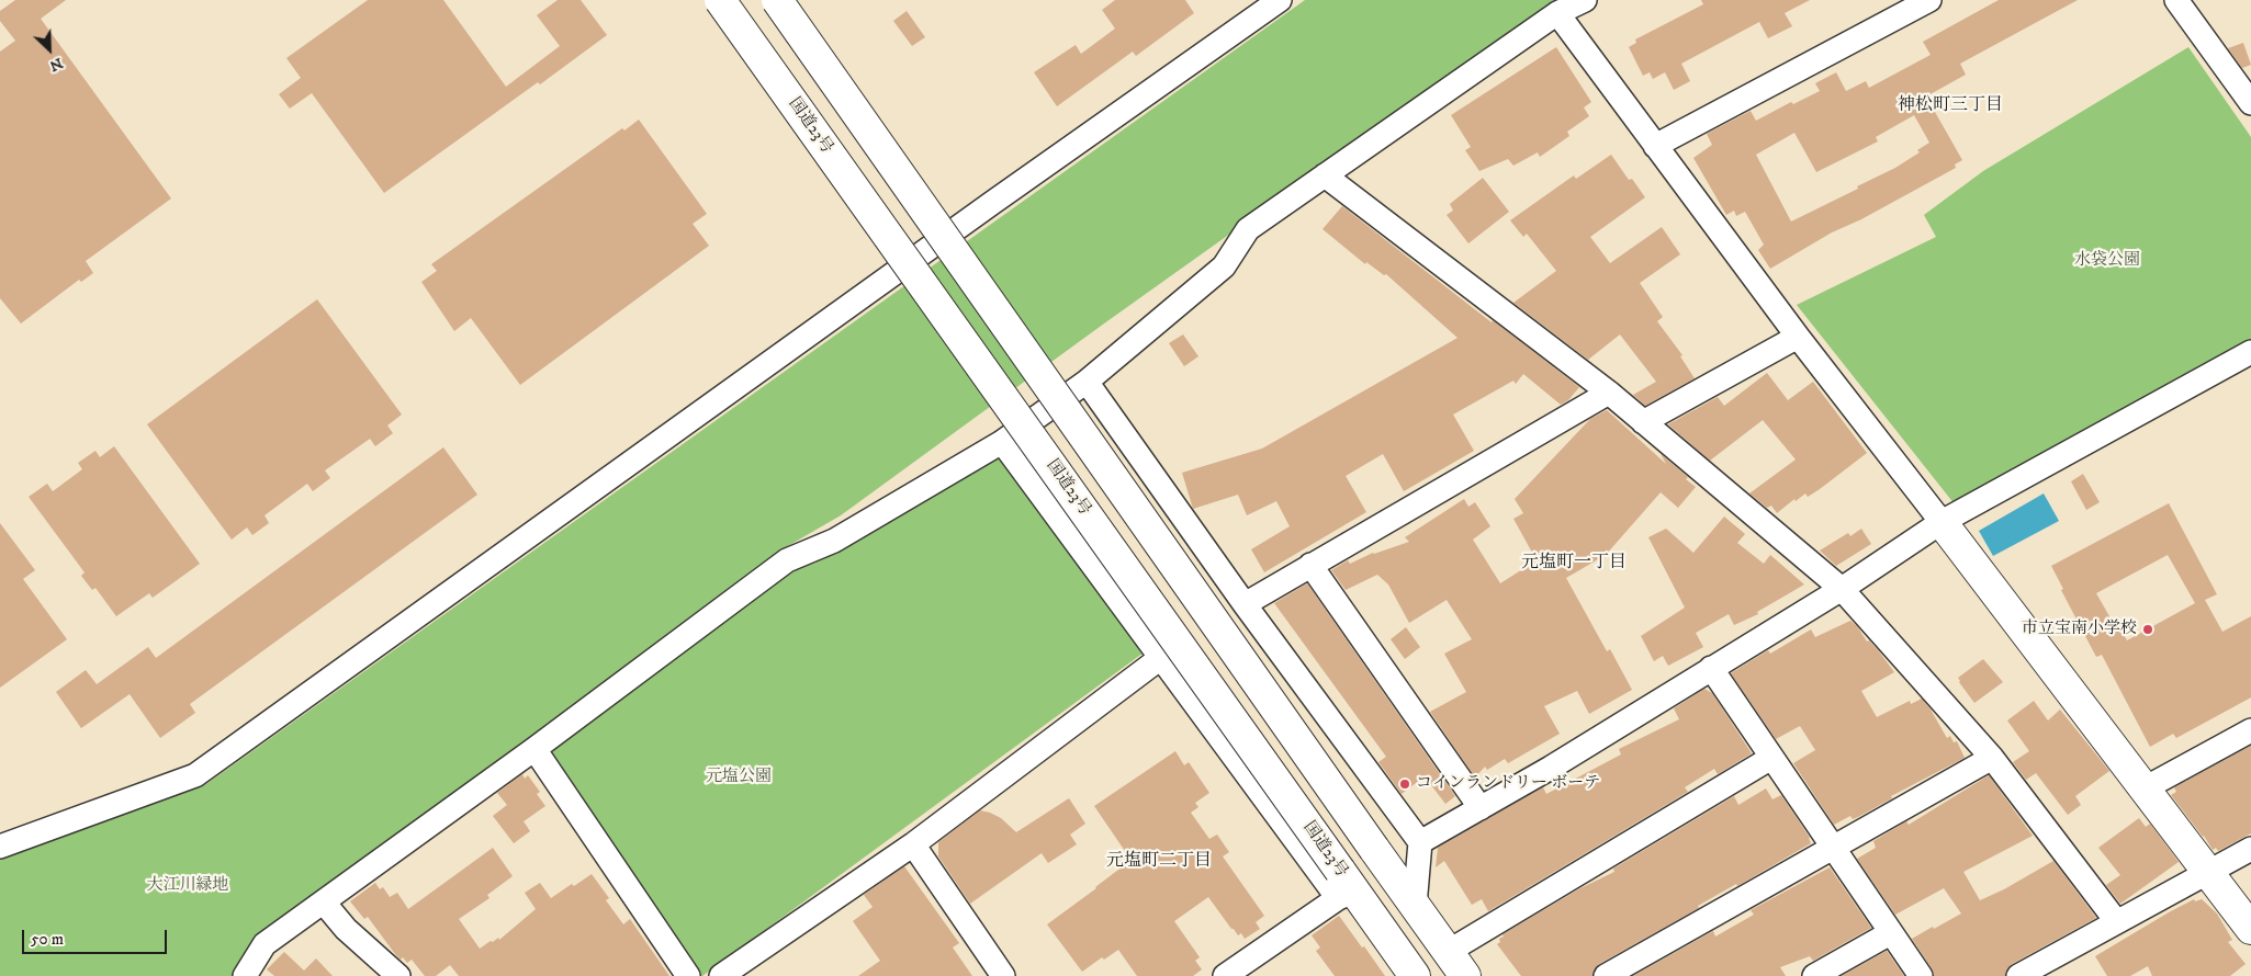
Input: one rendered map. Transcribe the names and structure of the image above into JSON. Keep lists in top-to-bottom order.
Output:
{
  "streets": {
    "main road": ["国道23号"]
  },
  "districts": ["神松町三丁目", "元塩町一丁目", "元塩町二丁目"],
  "parks": ["水袋公園", "元塩公園", "大江川緑地"],
  "places": ["市立宝南小学校", "コインランドリー ボーテ"],
  "scale_bar": "50 m",
  "north": "bottom right"
}
